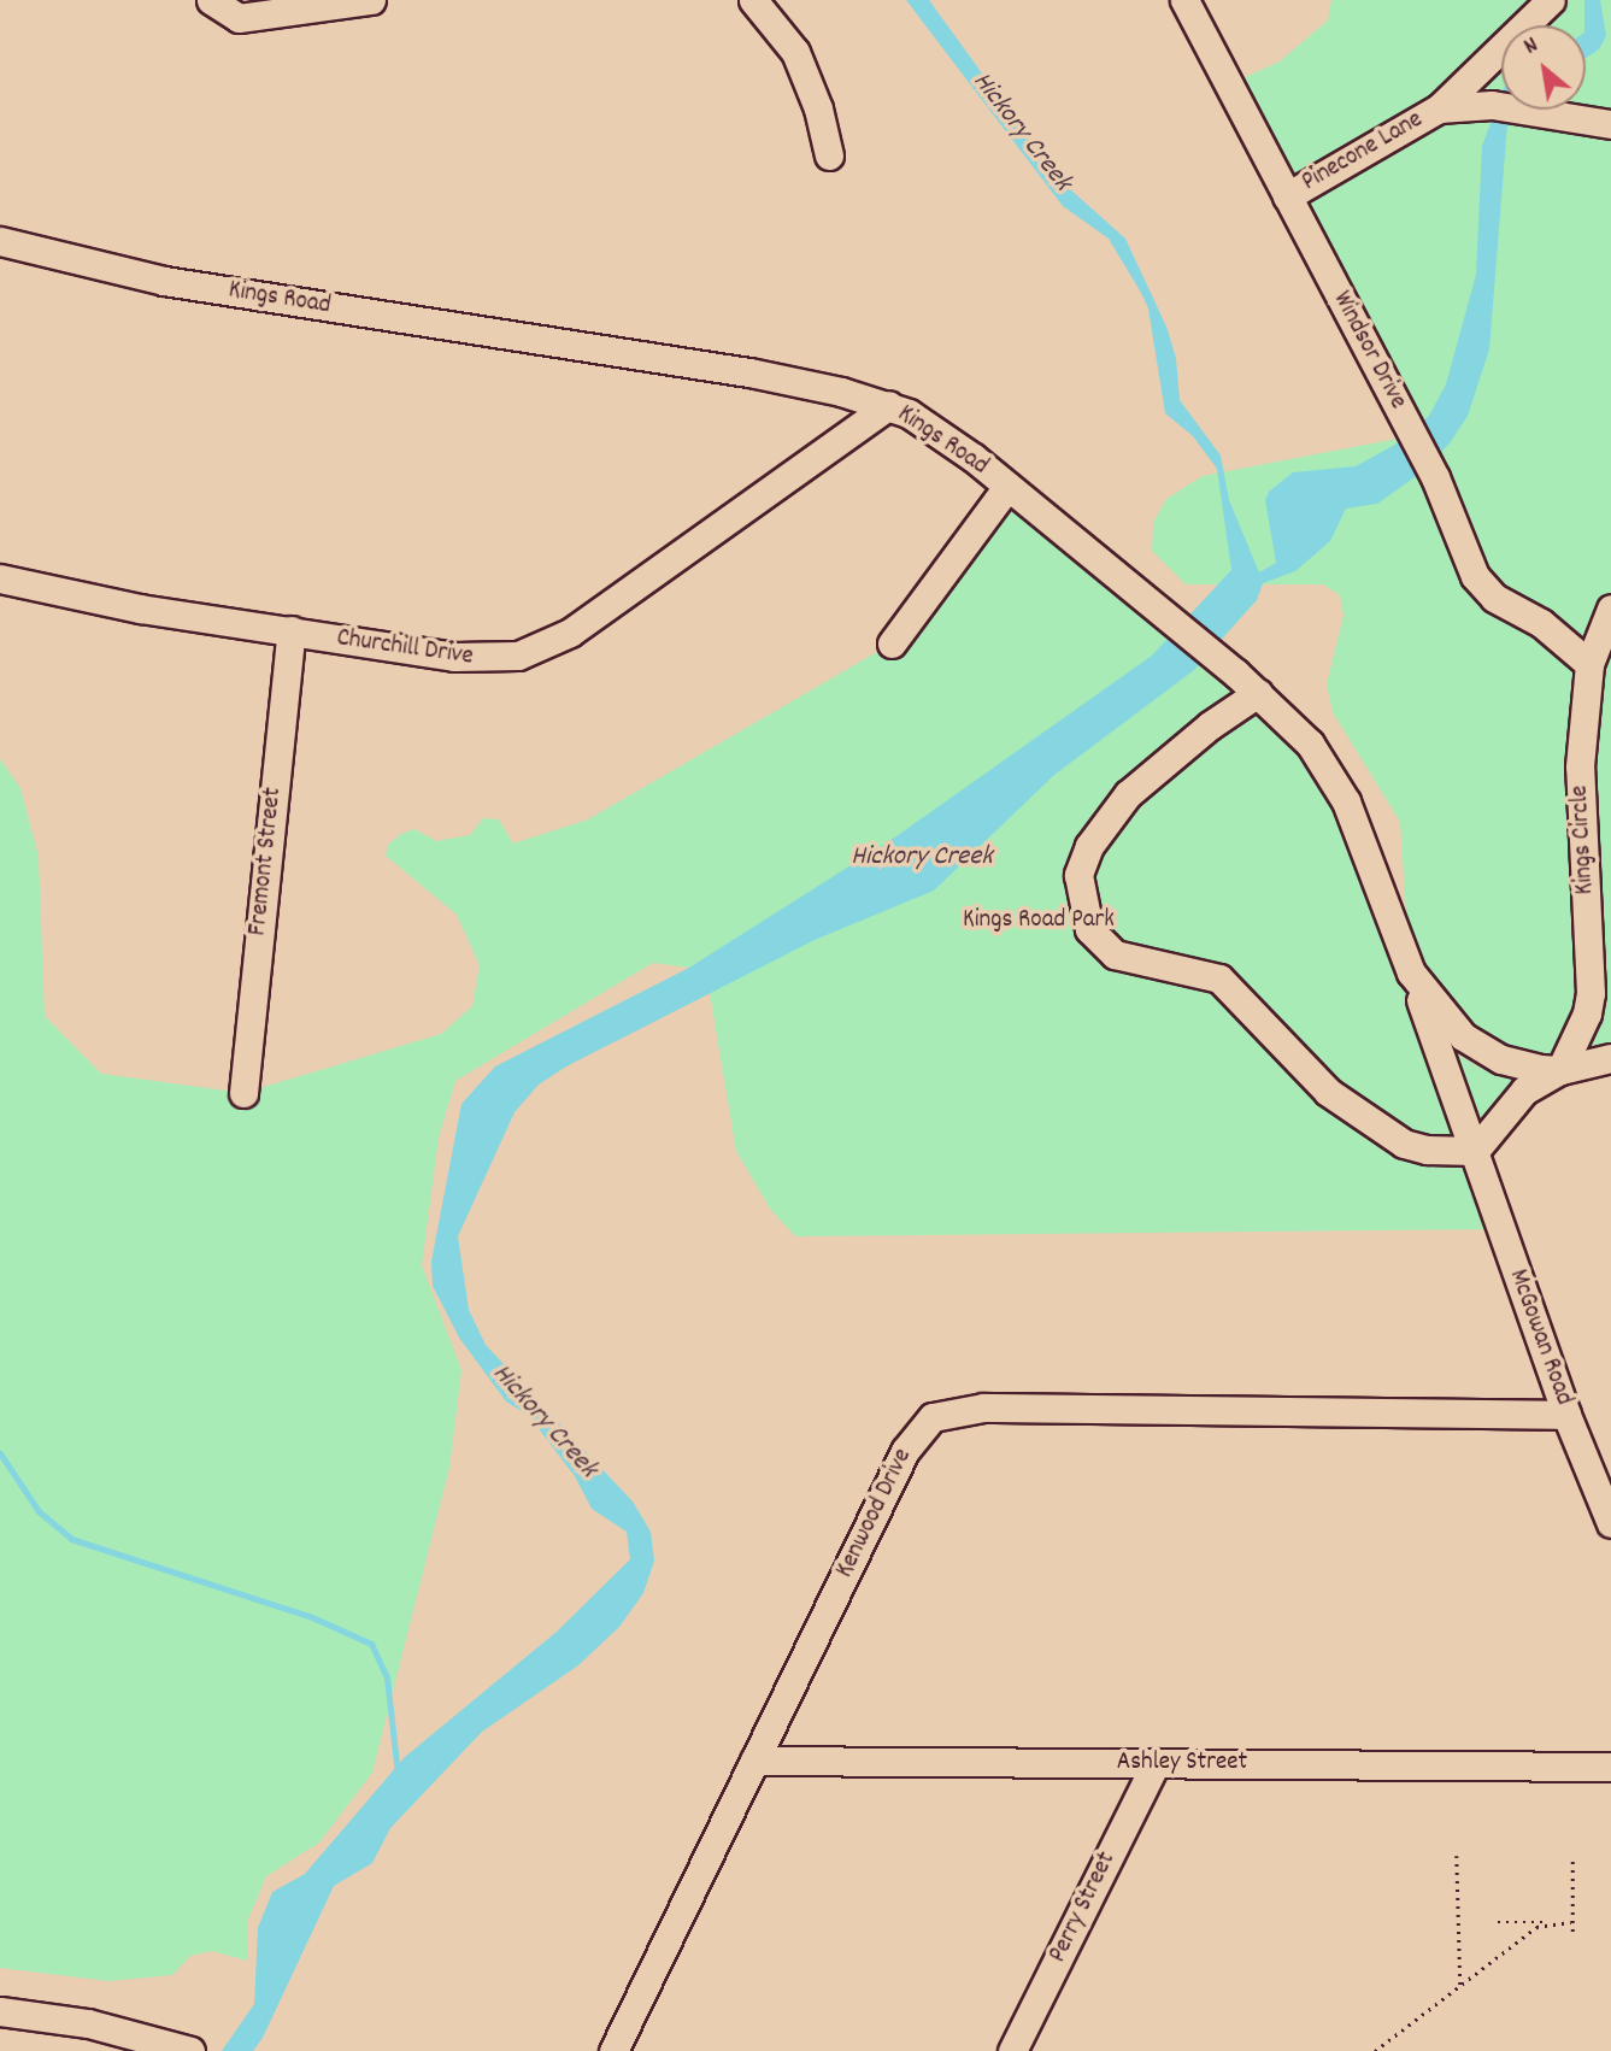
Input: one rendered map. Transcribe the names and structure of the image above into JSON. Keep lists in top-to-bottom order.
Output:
{
  "streets": {
    "street": [
      "Pinecone Lane",
      "Kings Road",
      "Windsor Drive",
      "Churchill Drive",
      "Kings Circle",
      "Fremont Street",
      "McGowan Road",
      "Kenwood Drive",
      "Ashley Street",
      "Perry Street"
    ]
  },
  "crossings": [
    ["Pinecone Lane", "Windsor Drive"],
    ["Kings Road", "Churchill Drive"],
    ["Kings Road", "Kings Circle"],
    ["Kings Road", "McGowan Road"],
    ["Windsor Drive", "Kings Circle"],
    ["Churchill Drive", "Fremont Street"],
    ["McGowan Road", "Kenwood Drive"],
    ["Kenwood Drive", "Ashley Street"],
    ["Ashley Street", "Perry Street"]
  ],
  "water": ["Hickory Creek"],
  "parks": ["Kings Road Park"],
  "north": "top left"
}
